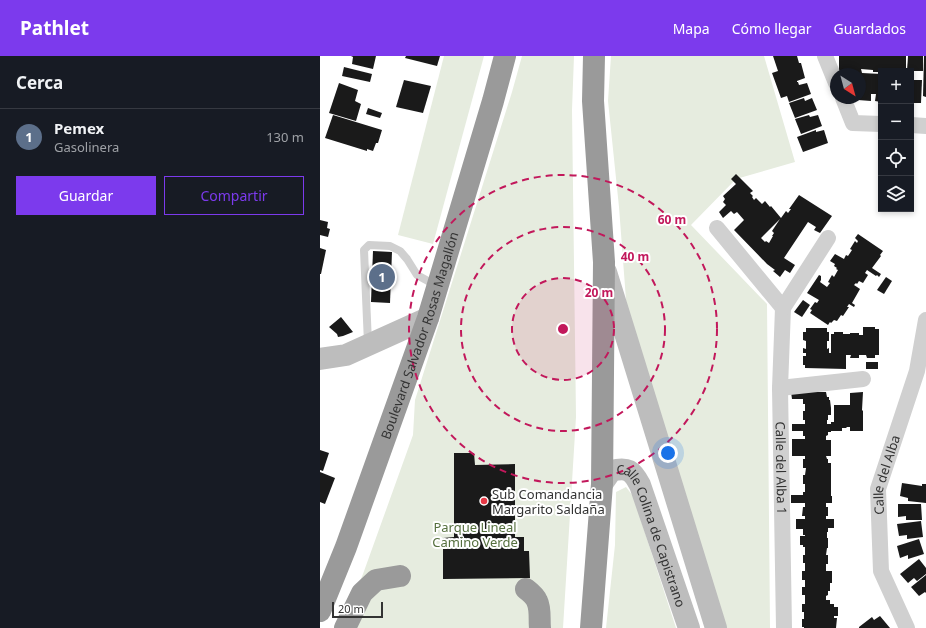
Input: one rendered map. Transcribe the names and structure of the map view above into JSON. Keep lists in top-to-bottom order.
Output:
{
  "streets": {
    "highway": ["Boulevard Salvador Rosas Magallón"],
    "main road": ["Calle Colina de Capistrano"],
    "street": ["Calle del Alba 1", "Calle del Alba"]
  },
  "parks": ["Parque Lineal Camino Verde"],
  "places": ["Sub Comandancia Margarito Saldaña"],
  "scale_bar": "20 m",
  "north": "bottom right",
  "page": {
    "header": "Pathlet",
    "nav": ["Mapa", "Cómo llegar", "Guardados"],
    "heading": "Cerca",
    "map_buttons": ["+", "−"],
    "list": [
      {
        "mark": "1",
        "name": "Pemex",
        "note": "Gasolinera",
        "value": "130 m"
      }
    ],
    "buttons": ["Guardar", "Compartir"],
    "pins": "1",
    "scale": "20 m"
  },
  "rings": ["60 m", "40 m", "20 m"]
}
